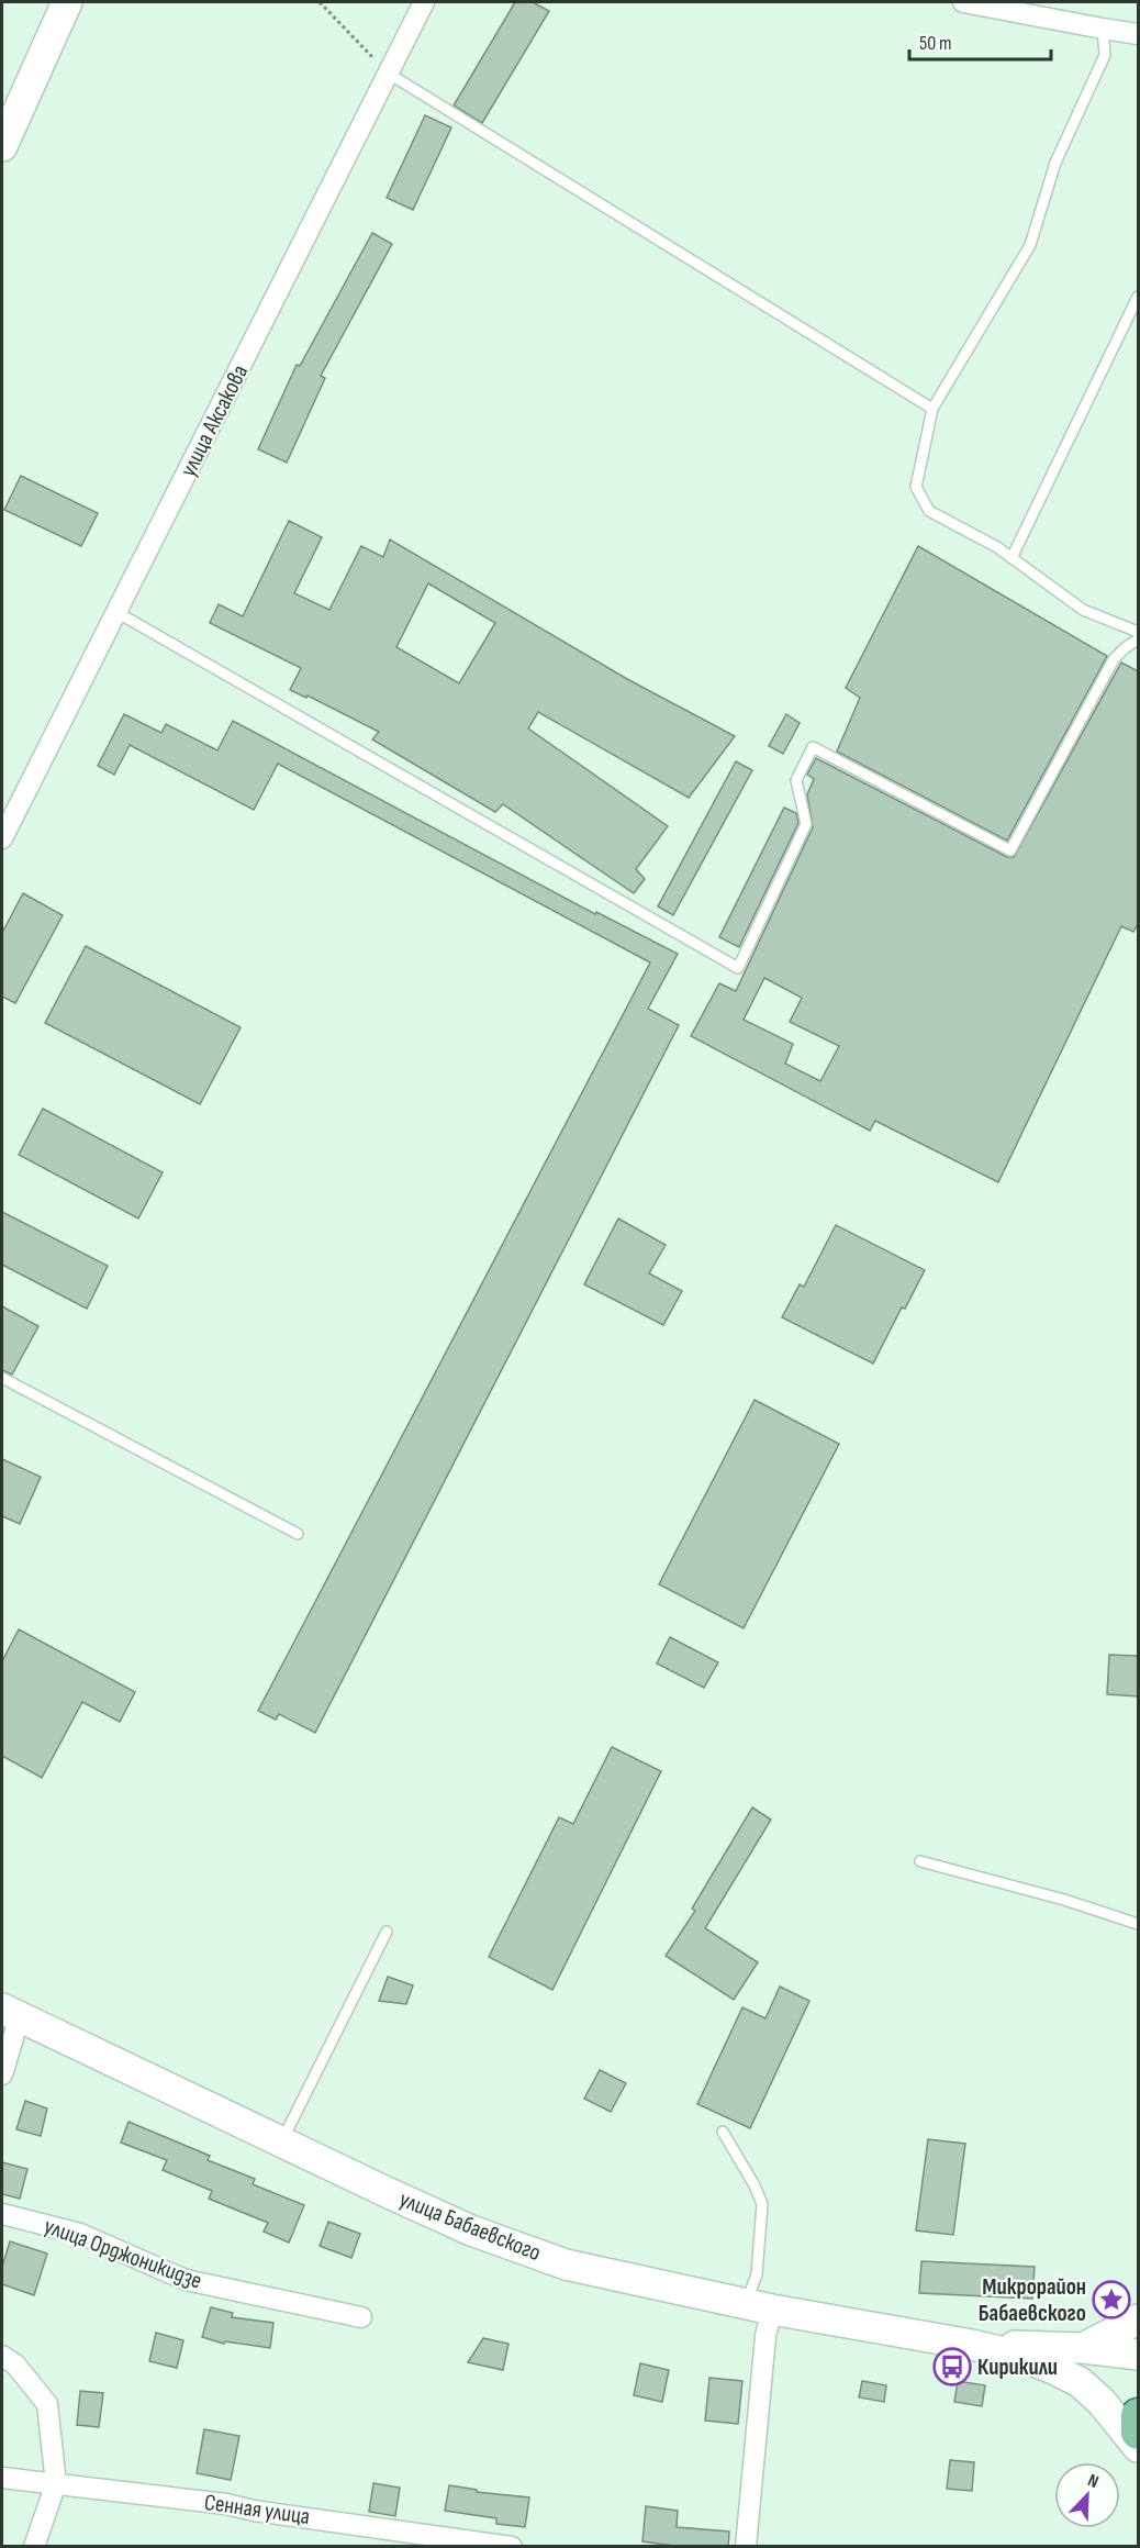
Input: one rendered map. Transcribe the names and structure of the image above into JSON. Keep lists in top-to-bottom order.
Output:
{
  "streets": {
    "main road": ["улица Бабаевского"],
    "street": ["улица Аксакова", "улица Орджоникидзе", "Сенная улица"]
  },
  "places": {
    "place": ["Микрорайон Бабаевского"],
    "bus stop": ["Кирикили"]
  },
  "scale_bar": "50 m",
  "north": "top right"
}
